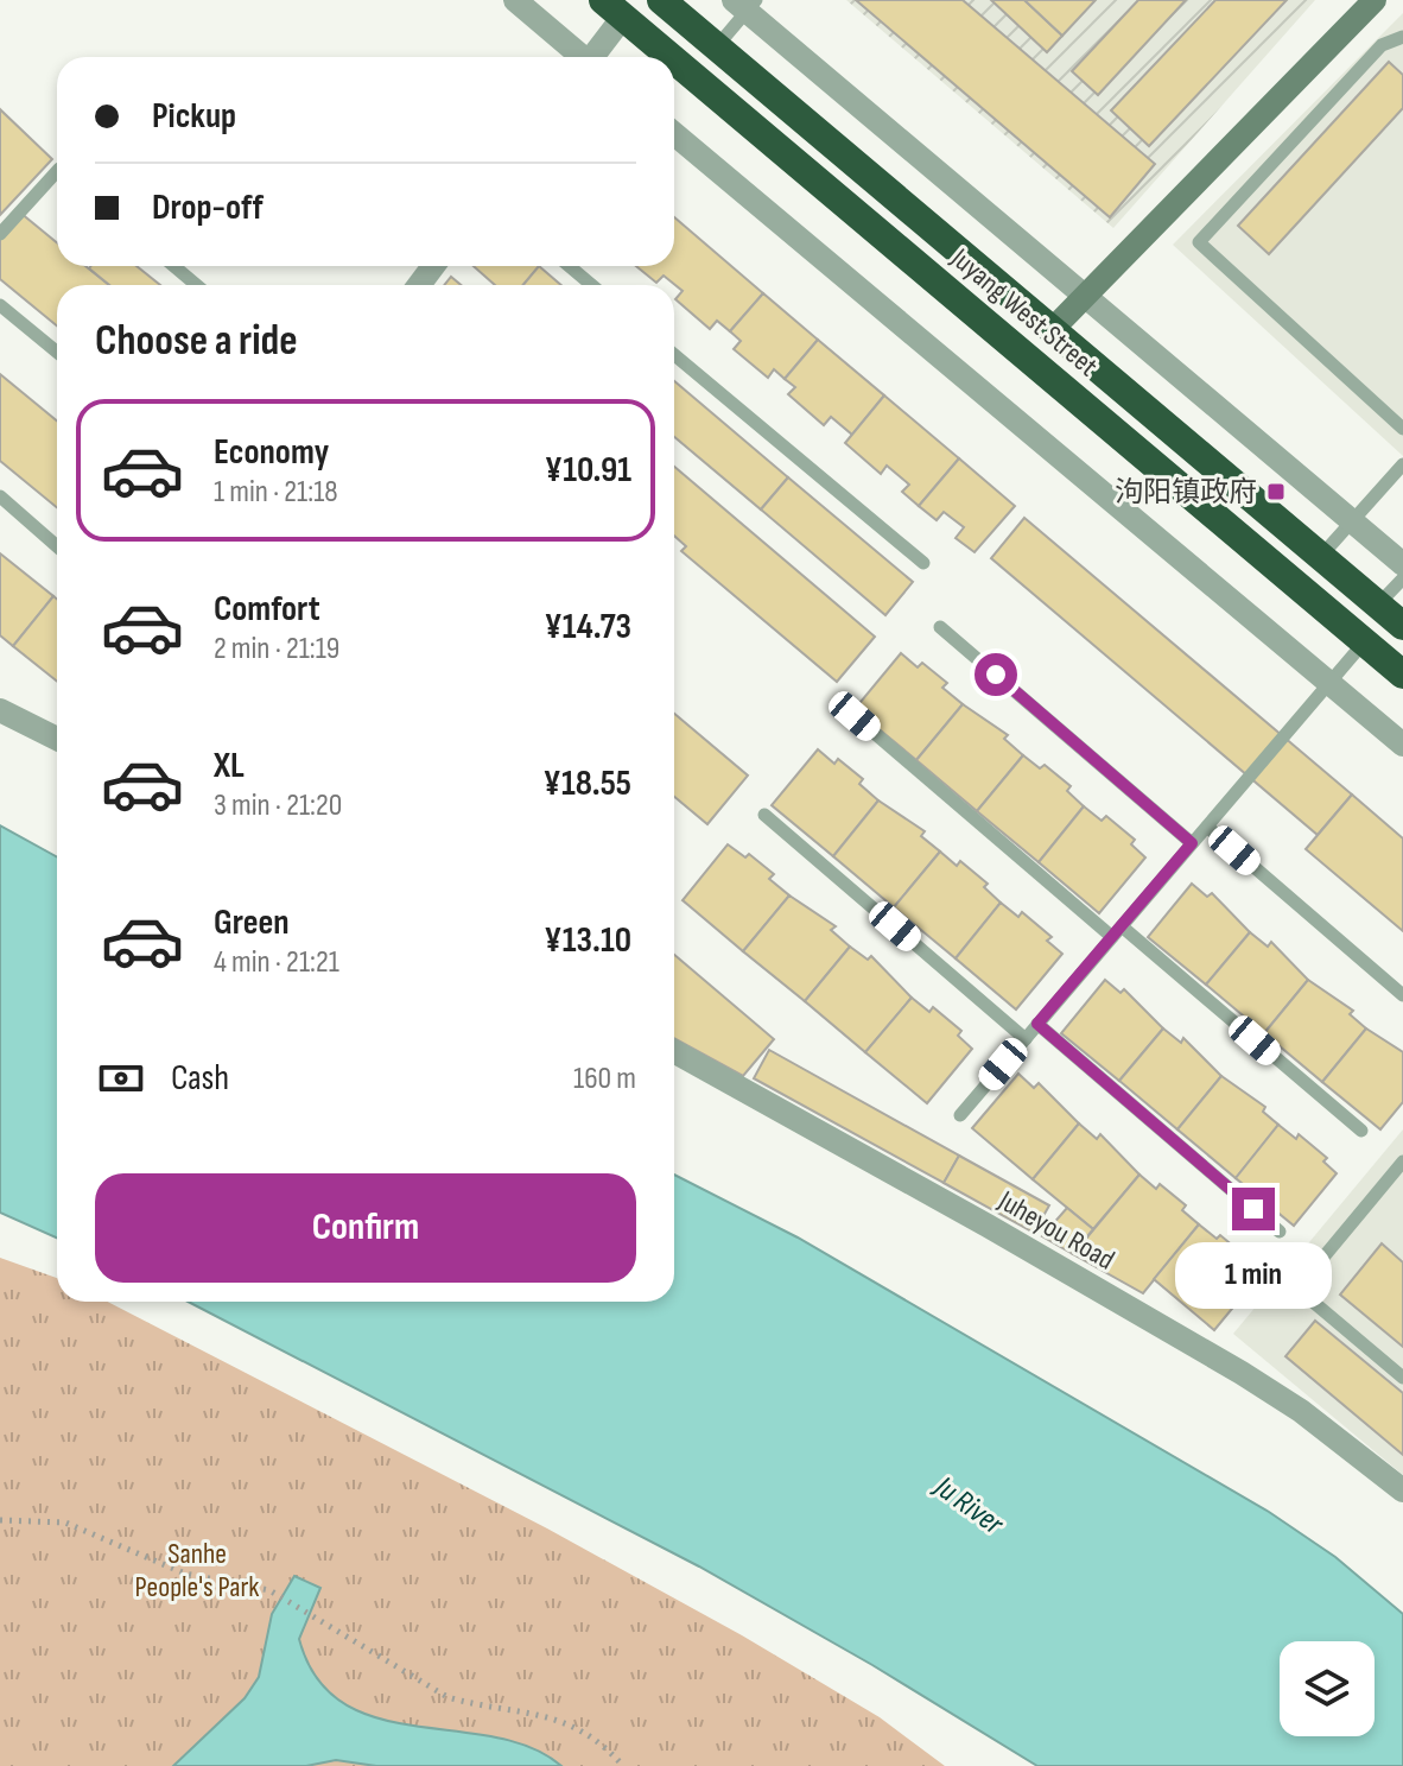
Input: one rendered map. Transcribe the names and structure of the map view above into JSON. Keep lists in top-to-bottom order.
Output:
{
  "streets": {
    "highway": ["Juyang West Street"],
    "street": ["Juheyou Road"]
  },
  "water": ["Ju River"],
  "parks": ["Sanhe People's Park"],
  "places": {
    "transit": ["泃阳镇政府"]
  },
  "page": {
    "banner": ["Pickup", "Drop-off"],
    "heading": "Choose a ride",
    "list": [
      {
        "name": "Economy",
        "note": "1 min · 21:18",
        "value": "¥10.91"
      },
      {
        "name": "Comfort",
        "note": "2 min · 21:19",
        "value": "¥14.73"
      },
      {
        "name": "XL",
        "note": "3 min · 21:20",
        "value": "¥18.55"
      },
      {
        "name": "Green",
        "note": "4 min · 21:21",
        "value": "¥13.10"
      }
    ],
    "pay": ["Cash", "160 m"],
    "buttons": "Confirm",
    "bubble": "1 min"
  }
}
